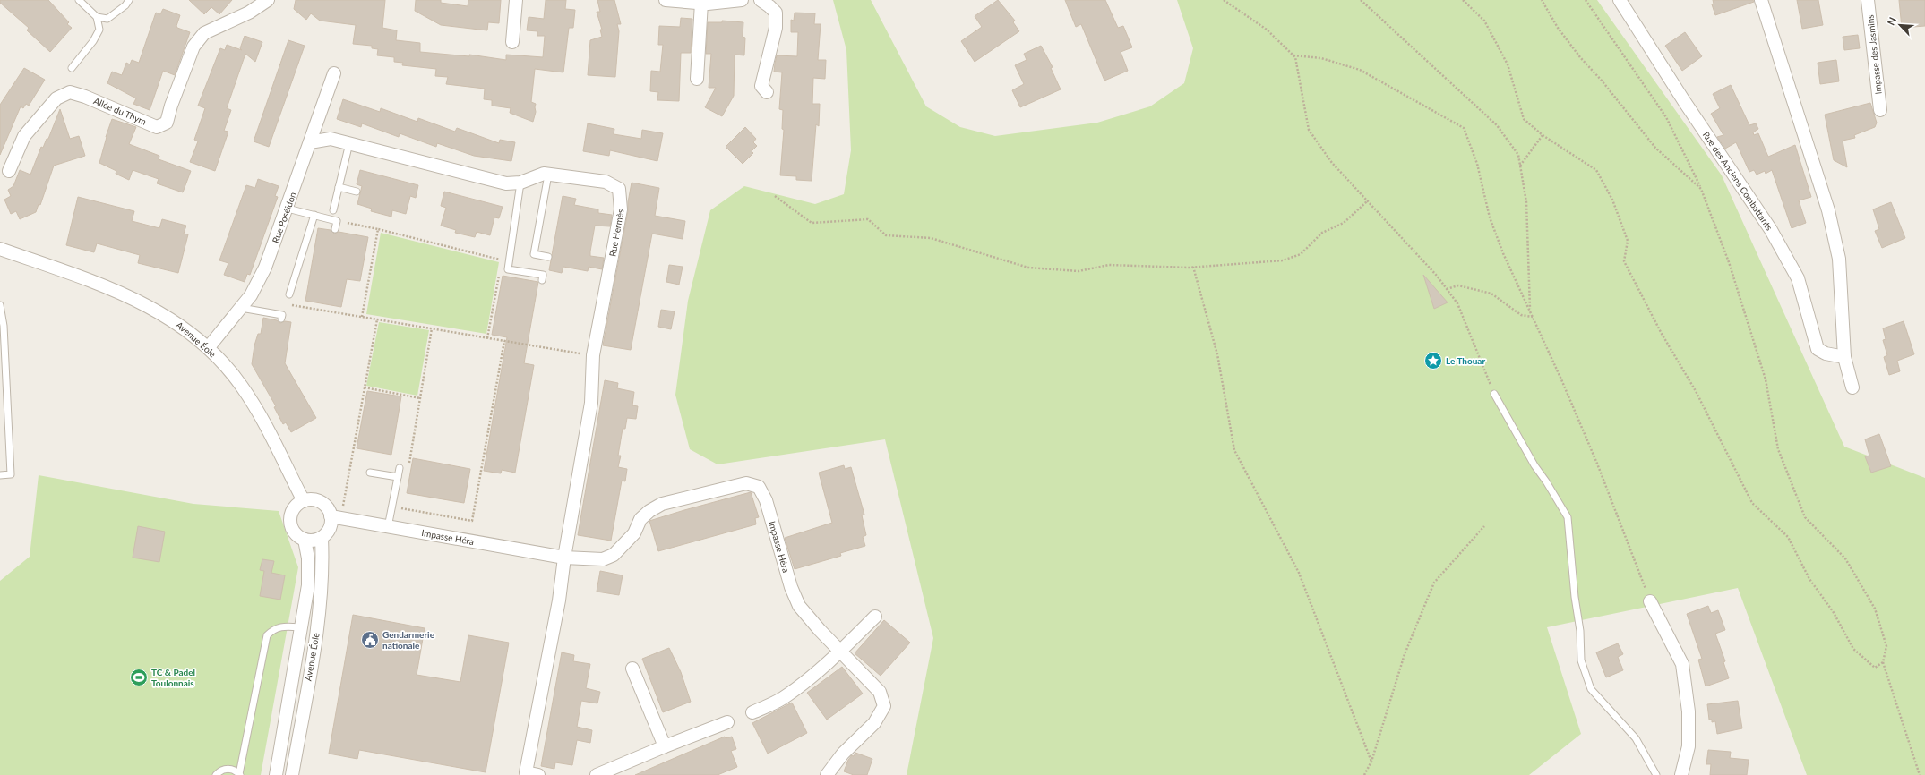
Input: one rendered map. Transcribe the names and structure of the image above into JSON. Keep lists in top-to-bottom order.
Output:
{
  "streets": {
    "street": [
      "Impasse des Jasmins",
      "Allée du Thym",
      "Rue des Anciens Combattants",
      "Rue Poséidon",
      "Rue Hermès",
      "Avenue Éole",
      "Impasse Héra"
    ]
  },
  "crossings": [
    ["Rue Poséidon", "Rue Hermès"],
    ["Rue Poséidon", "Avenue Éole"],
    ["Avenue Éole", "Impasse Héra"]
  ],
  "places": {
    "place": ["Le Thouar"],
    "public building": ["Gendarmerie nationale"],
    "sports": ["TC & Padel Toulonnais"]
  },
  "north": "top left"
}
